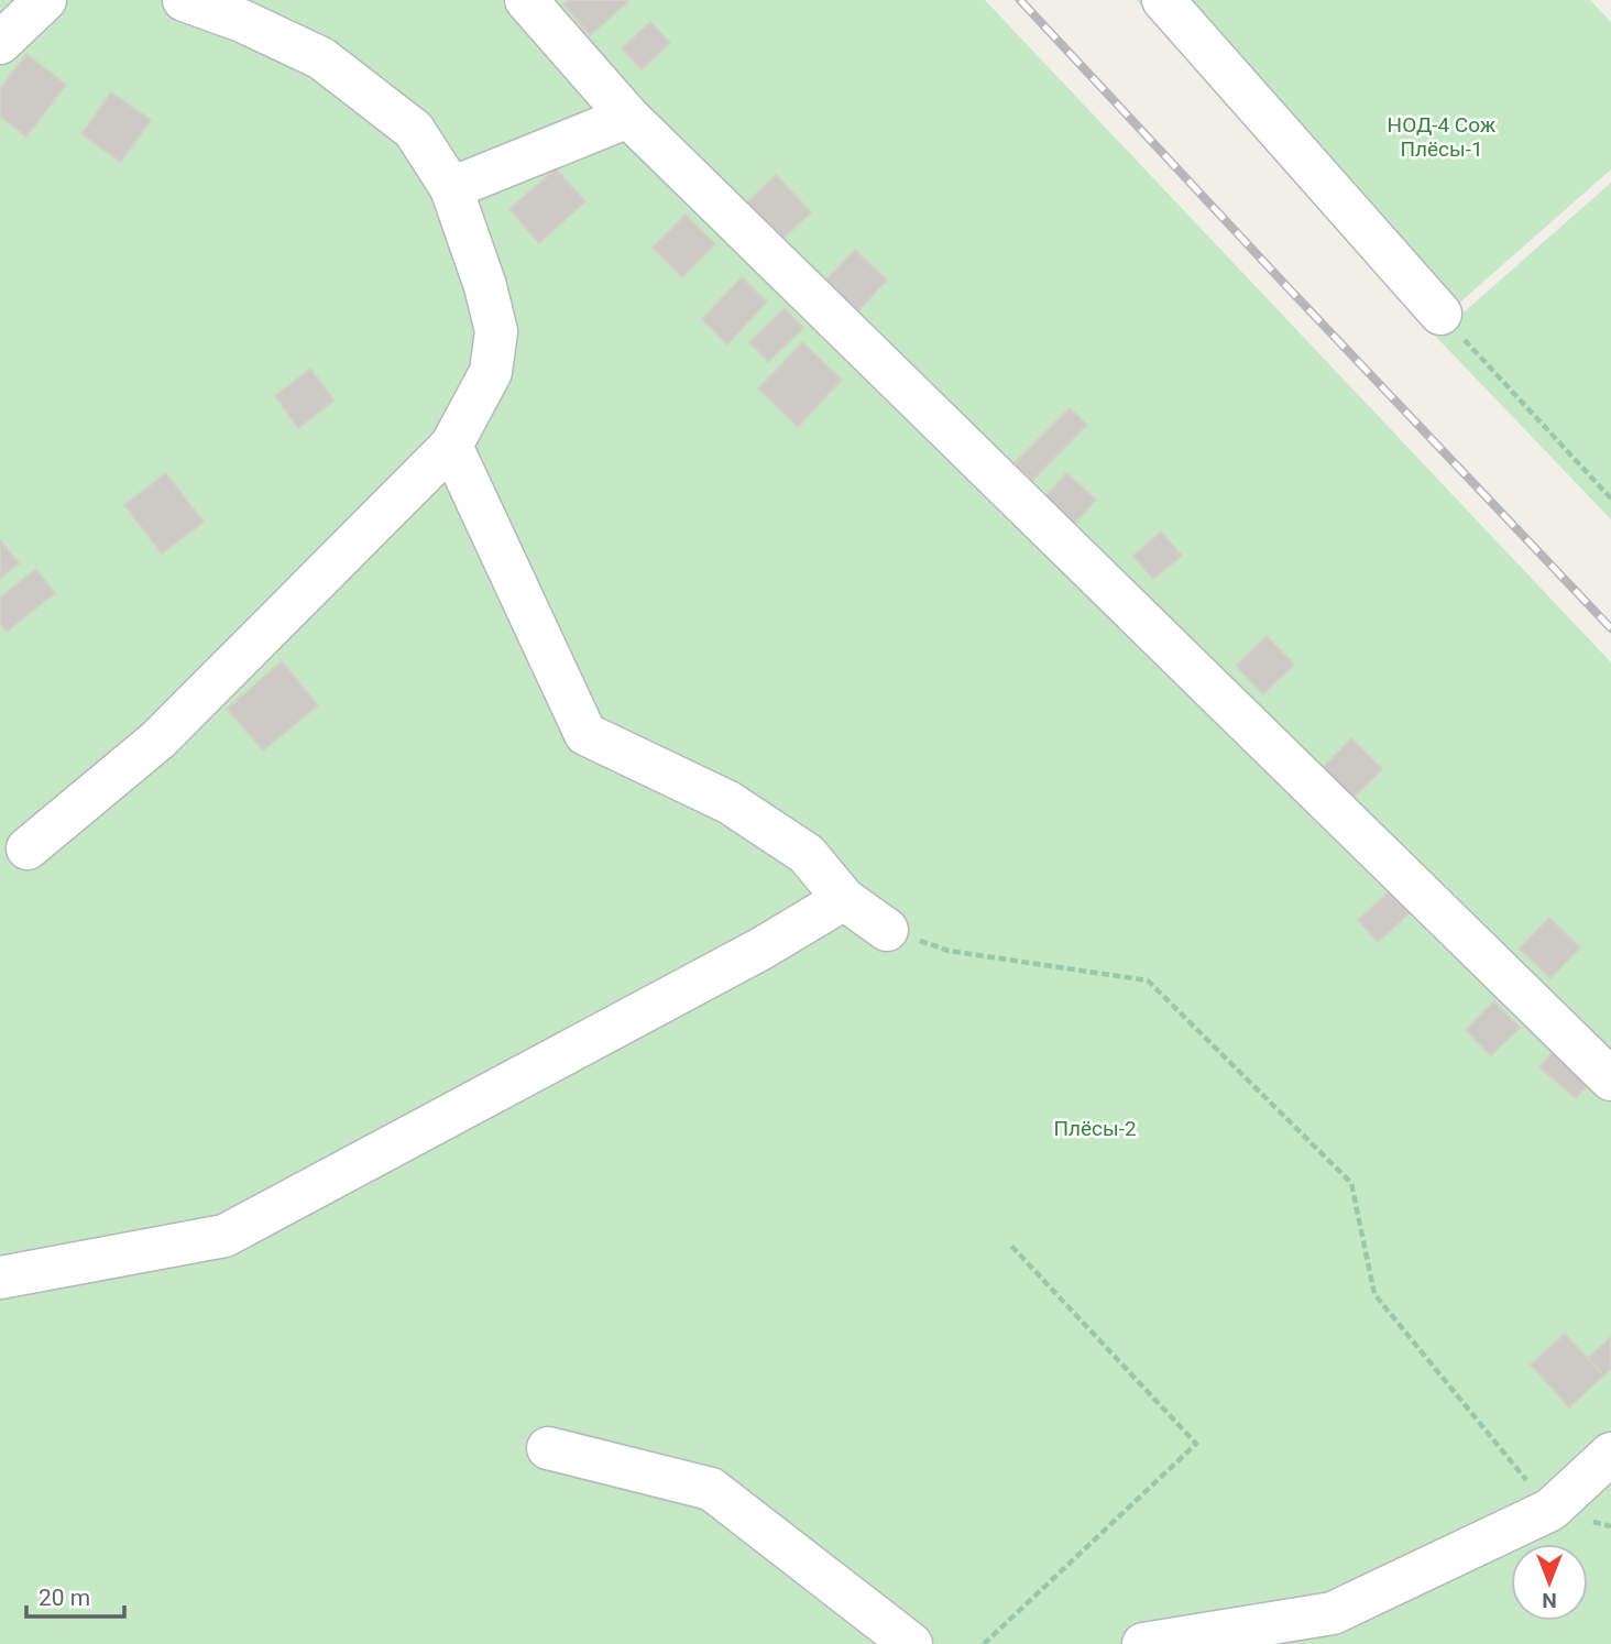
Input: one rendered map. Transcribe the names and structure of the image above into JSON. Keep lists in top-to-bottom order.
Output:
{
  "parks": ["НОД-4 Сож Плёсы-1", "Плёсы-2"],
  "scale_bar": "20 m",
  "north": "bottom"
}
